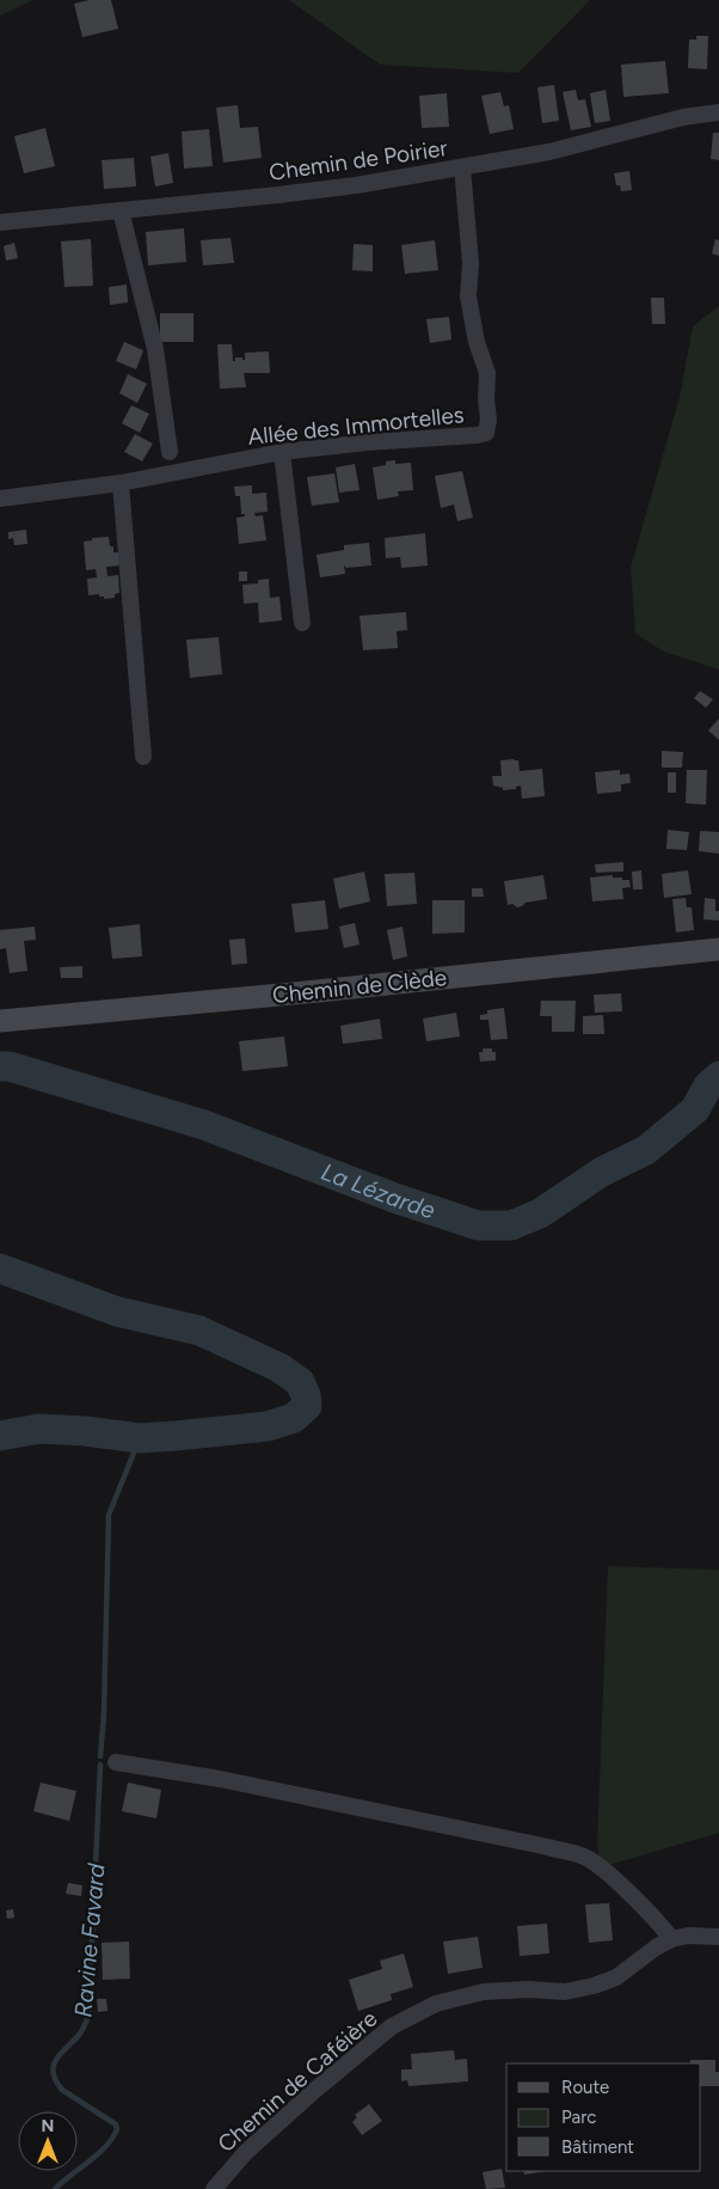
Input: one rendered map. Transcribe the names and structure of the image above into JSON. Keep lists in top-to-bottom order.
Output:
{
  "streets": {
    "main road": ["Chemin de Clède"],
    "street": ["Chemin de Poirier", "Allée des Immortelles", "Chemin de Caféière"]
  },
  "crossings": [
    ["Chemin de Poirier", "Allée des Immortelles"]
  ],
  "water": ["La Lézarde", "Ravine Favard"],
  "legend": ["Route", "Parc", "Bâtiment"],
  "north": "top"
}
